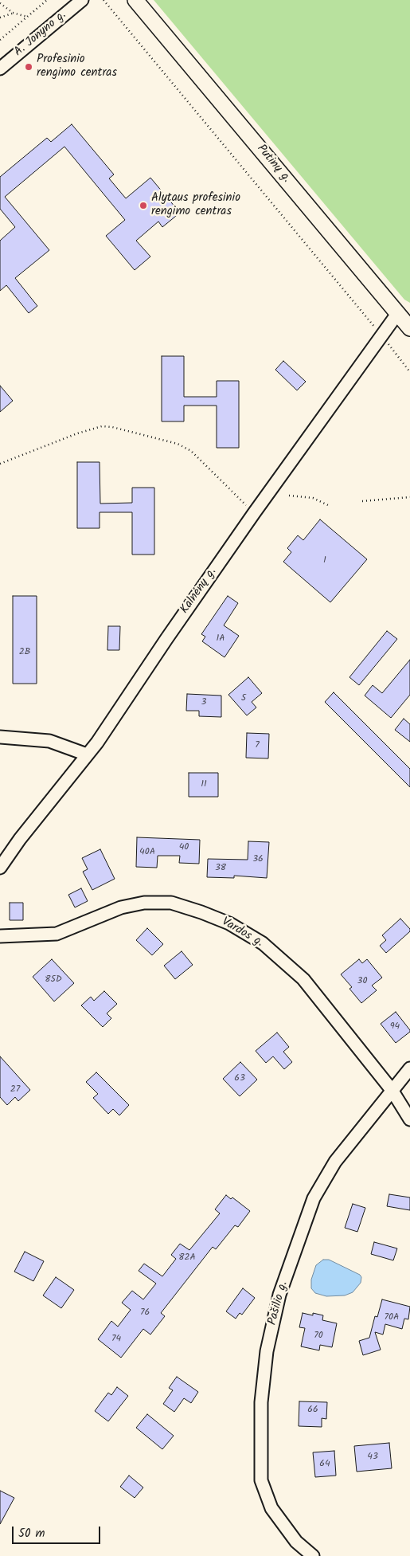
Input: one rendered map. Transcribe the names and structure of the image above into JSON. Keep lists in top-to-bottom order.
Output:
{
  "streets": {
    "main road": ["Putinų g."],
    "street": [
      "A. Jonyno g.",
      "Kalnėnų g.",
      "Vardos g.",
      "Pašilio g."
    ]
  },
  "crossings": [
    ["Putinų g.", "Kalnėnų g."],
    ["Vardos g.", "Pašilio g."]
  ],
  "places": ["Profesinio rengimo centras", "Alytaus profesinio rengimo centras"],
  "house_numbers": [
    "1",
    "1A",
    "2B",
    "5",
    "3",
    "7",
    "11",
    "40",
    "40A",
    "36",
    "38",
    "85D",
    "30",
    "94",
    "63",
    "27",
    "82A",
    "76",
    "70A",
    "70",
    "74",
    "66",
    "43",
    "64"
  ],
  "scale_bar": "50 m"
}
